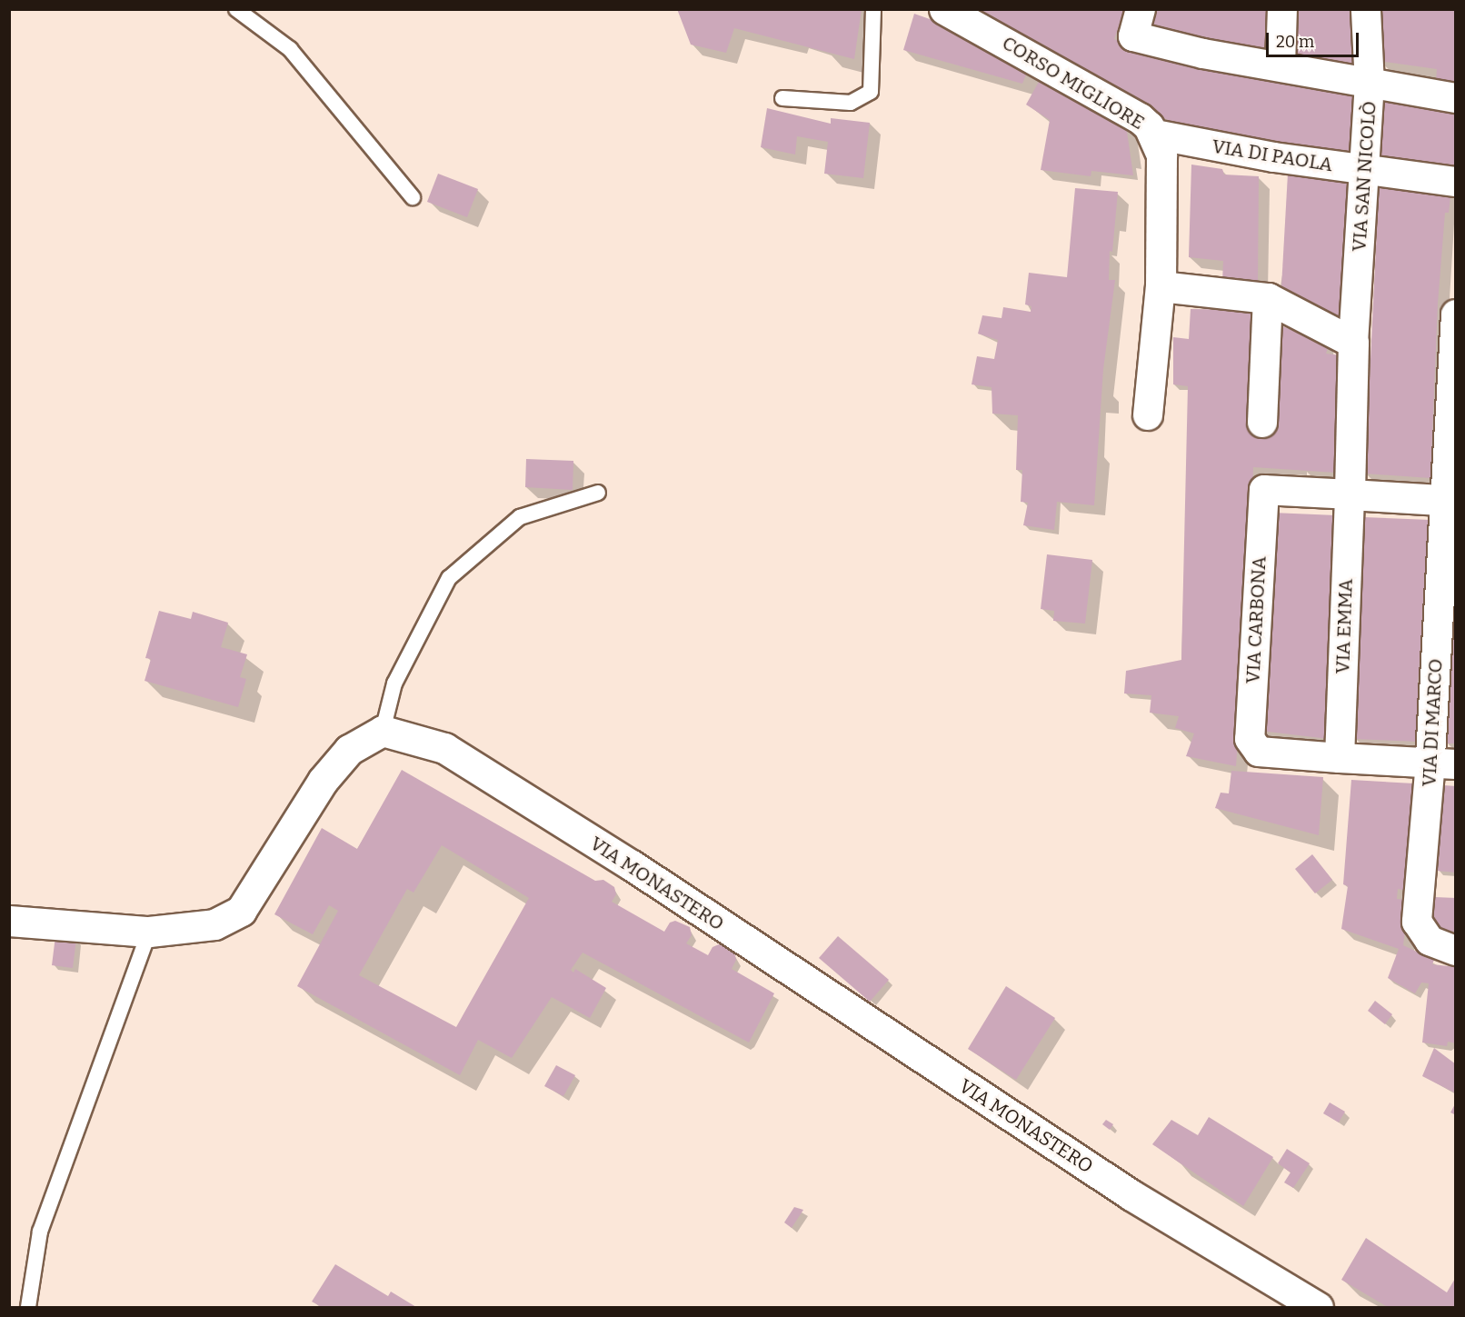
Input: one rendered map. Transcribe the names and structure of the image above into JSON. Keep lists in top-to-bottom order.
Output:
{
  "streets": {
    "street": [
      "CORSO MIGLIORE",
      "VIA DI PAOLA",
      "VIA SAN NICOLÒ",
      "VIA CARBONA",
      "VIA EMMA",
      "VIA DI MARCO",
      "VIA MONASTERO"
    ]
  },
  "crossings": [
    ["CORSO MIGLIORE", "VIA DI PAOLA"],
    ["VIA DI PAOLA", "VIA SAN NICOLÒ"],
    ["VIA CARBONA", "VIA EMMA"]
  ],
  "scale_bar": "20 m"
}
